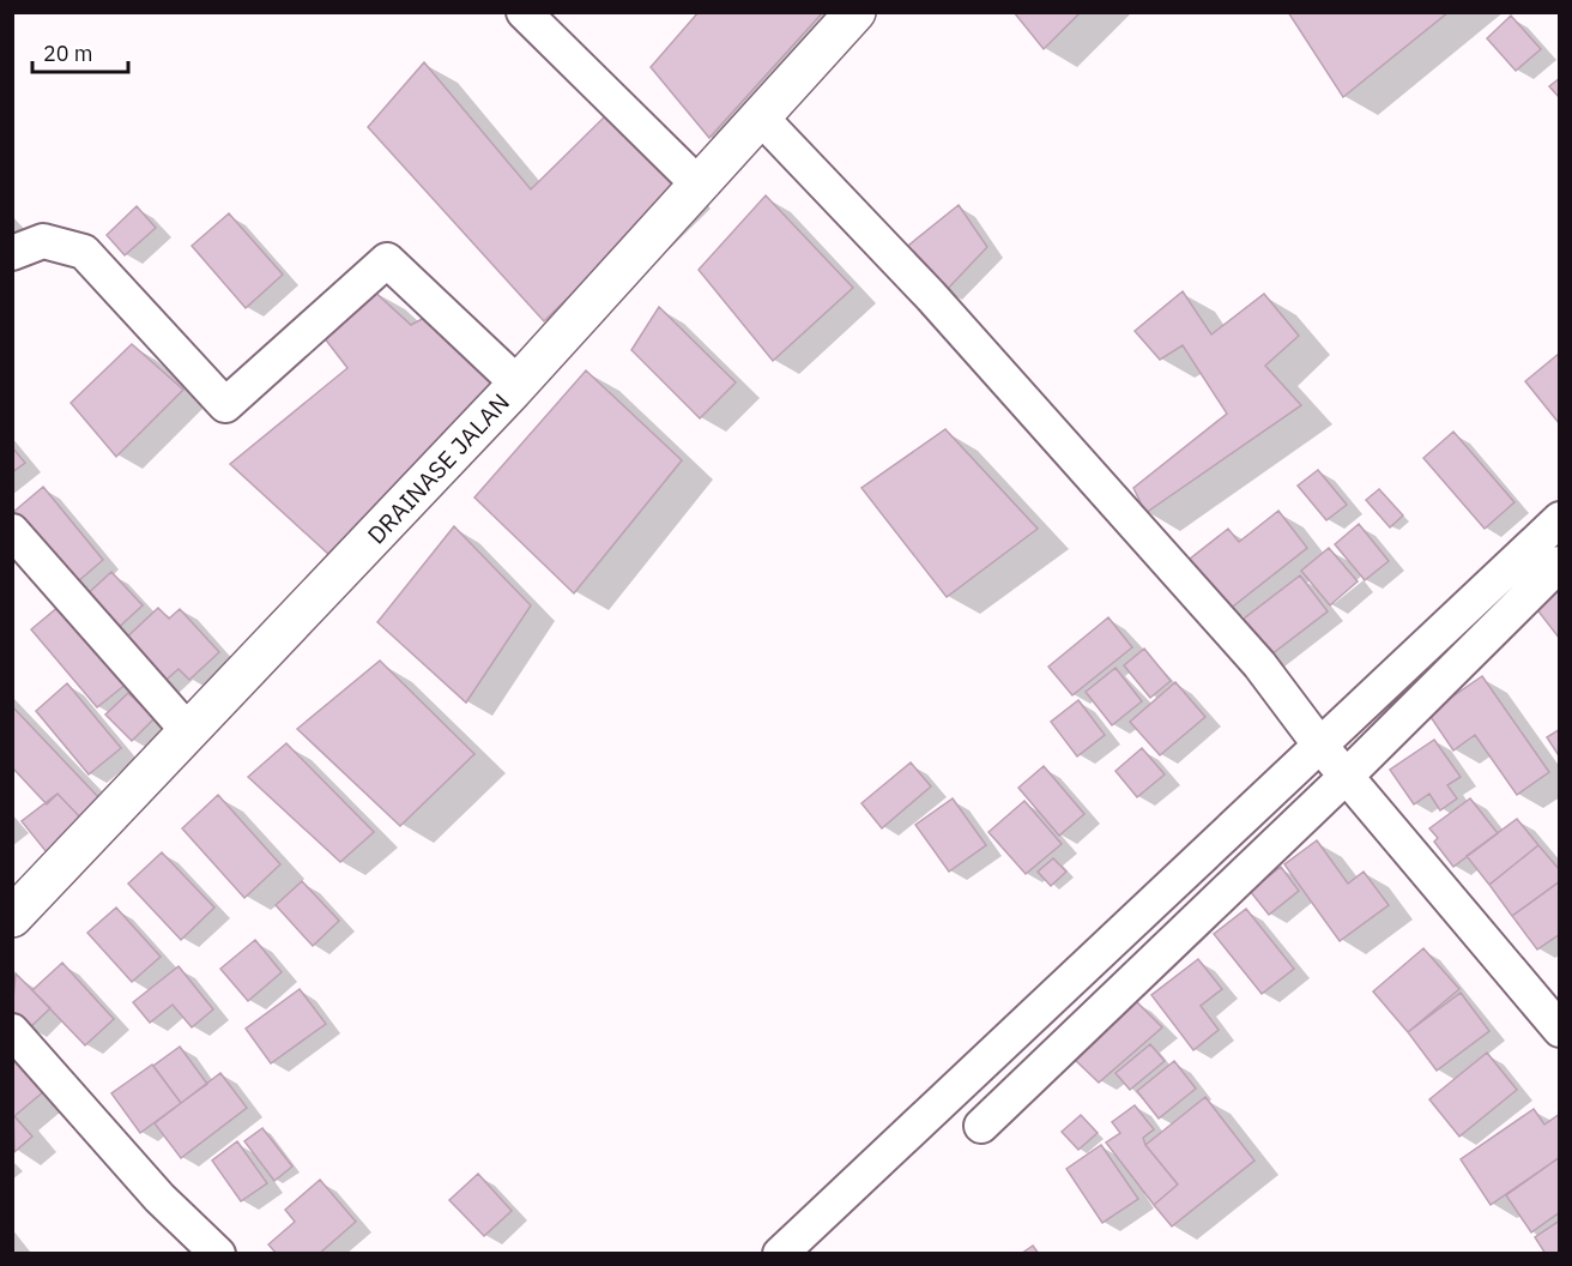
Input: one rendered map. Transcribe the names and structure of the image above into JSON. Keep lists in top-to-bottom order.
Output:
{
  "streets": {
    "street": ["DRAINASE JALAN"]
  },
  "scale_bar": "20 m"
}
